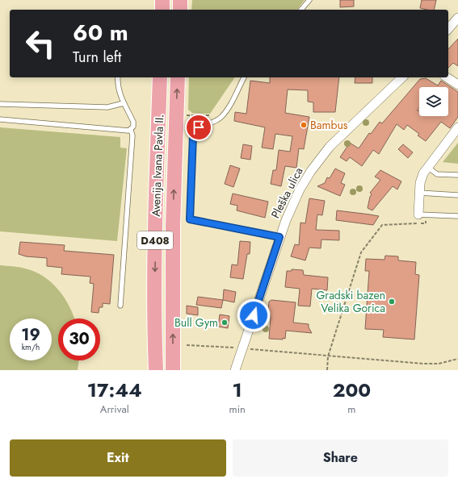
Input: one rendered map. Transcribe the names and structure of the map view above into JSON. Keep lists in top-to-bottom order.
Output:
{
  "streets": {
    "main road": ["Avenija Ivana Pavla II.", "D408"],
    "street": ["Pleška ulica"]
  },
  "places": ["Bambus", "Gradski bazen Velika Gorica", "Bull Gym"],
  "page": {
    "turn": ["60 m", "Turn left"],
    "speed": "19 km/h",
    "limit": "30",
    "eta": [
      "17:44",
      "Arrival",
      "1",
      "min",
      "200",
      "m"
    ],
    "buttons": ["Exit", "Share"]
  }
}
